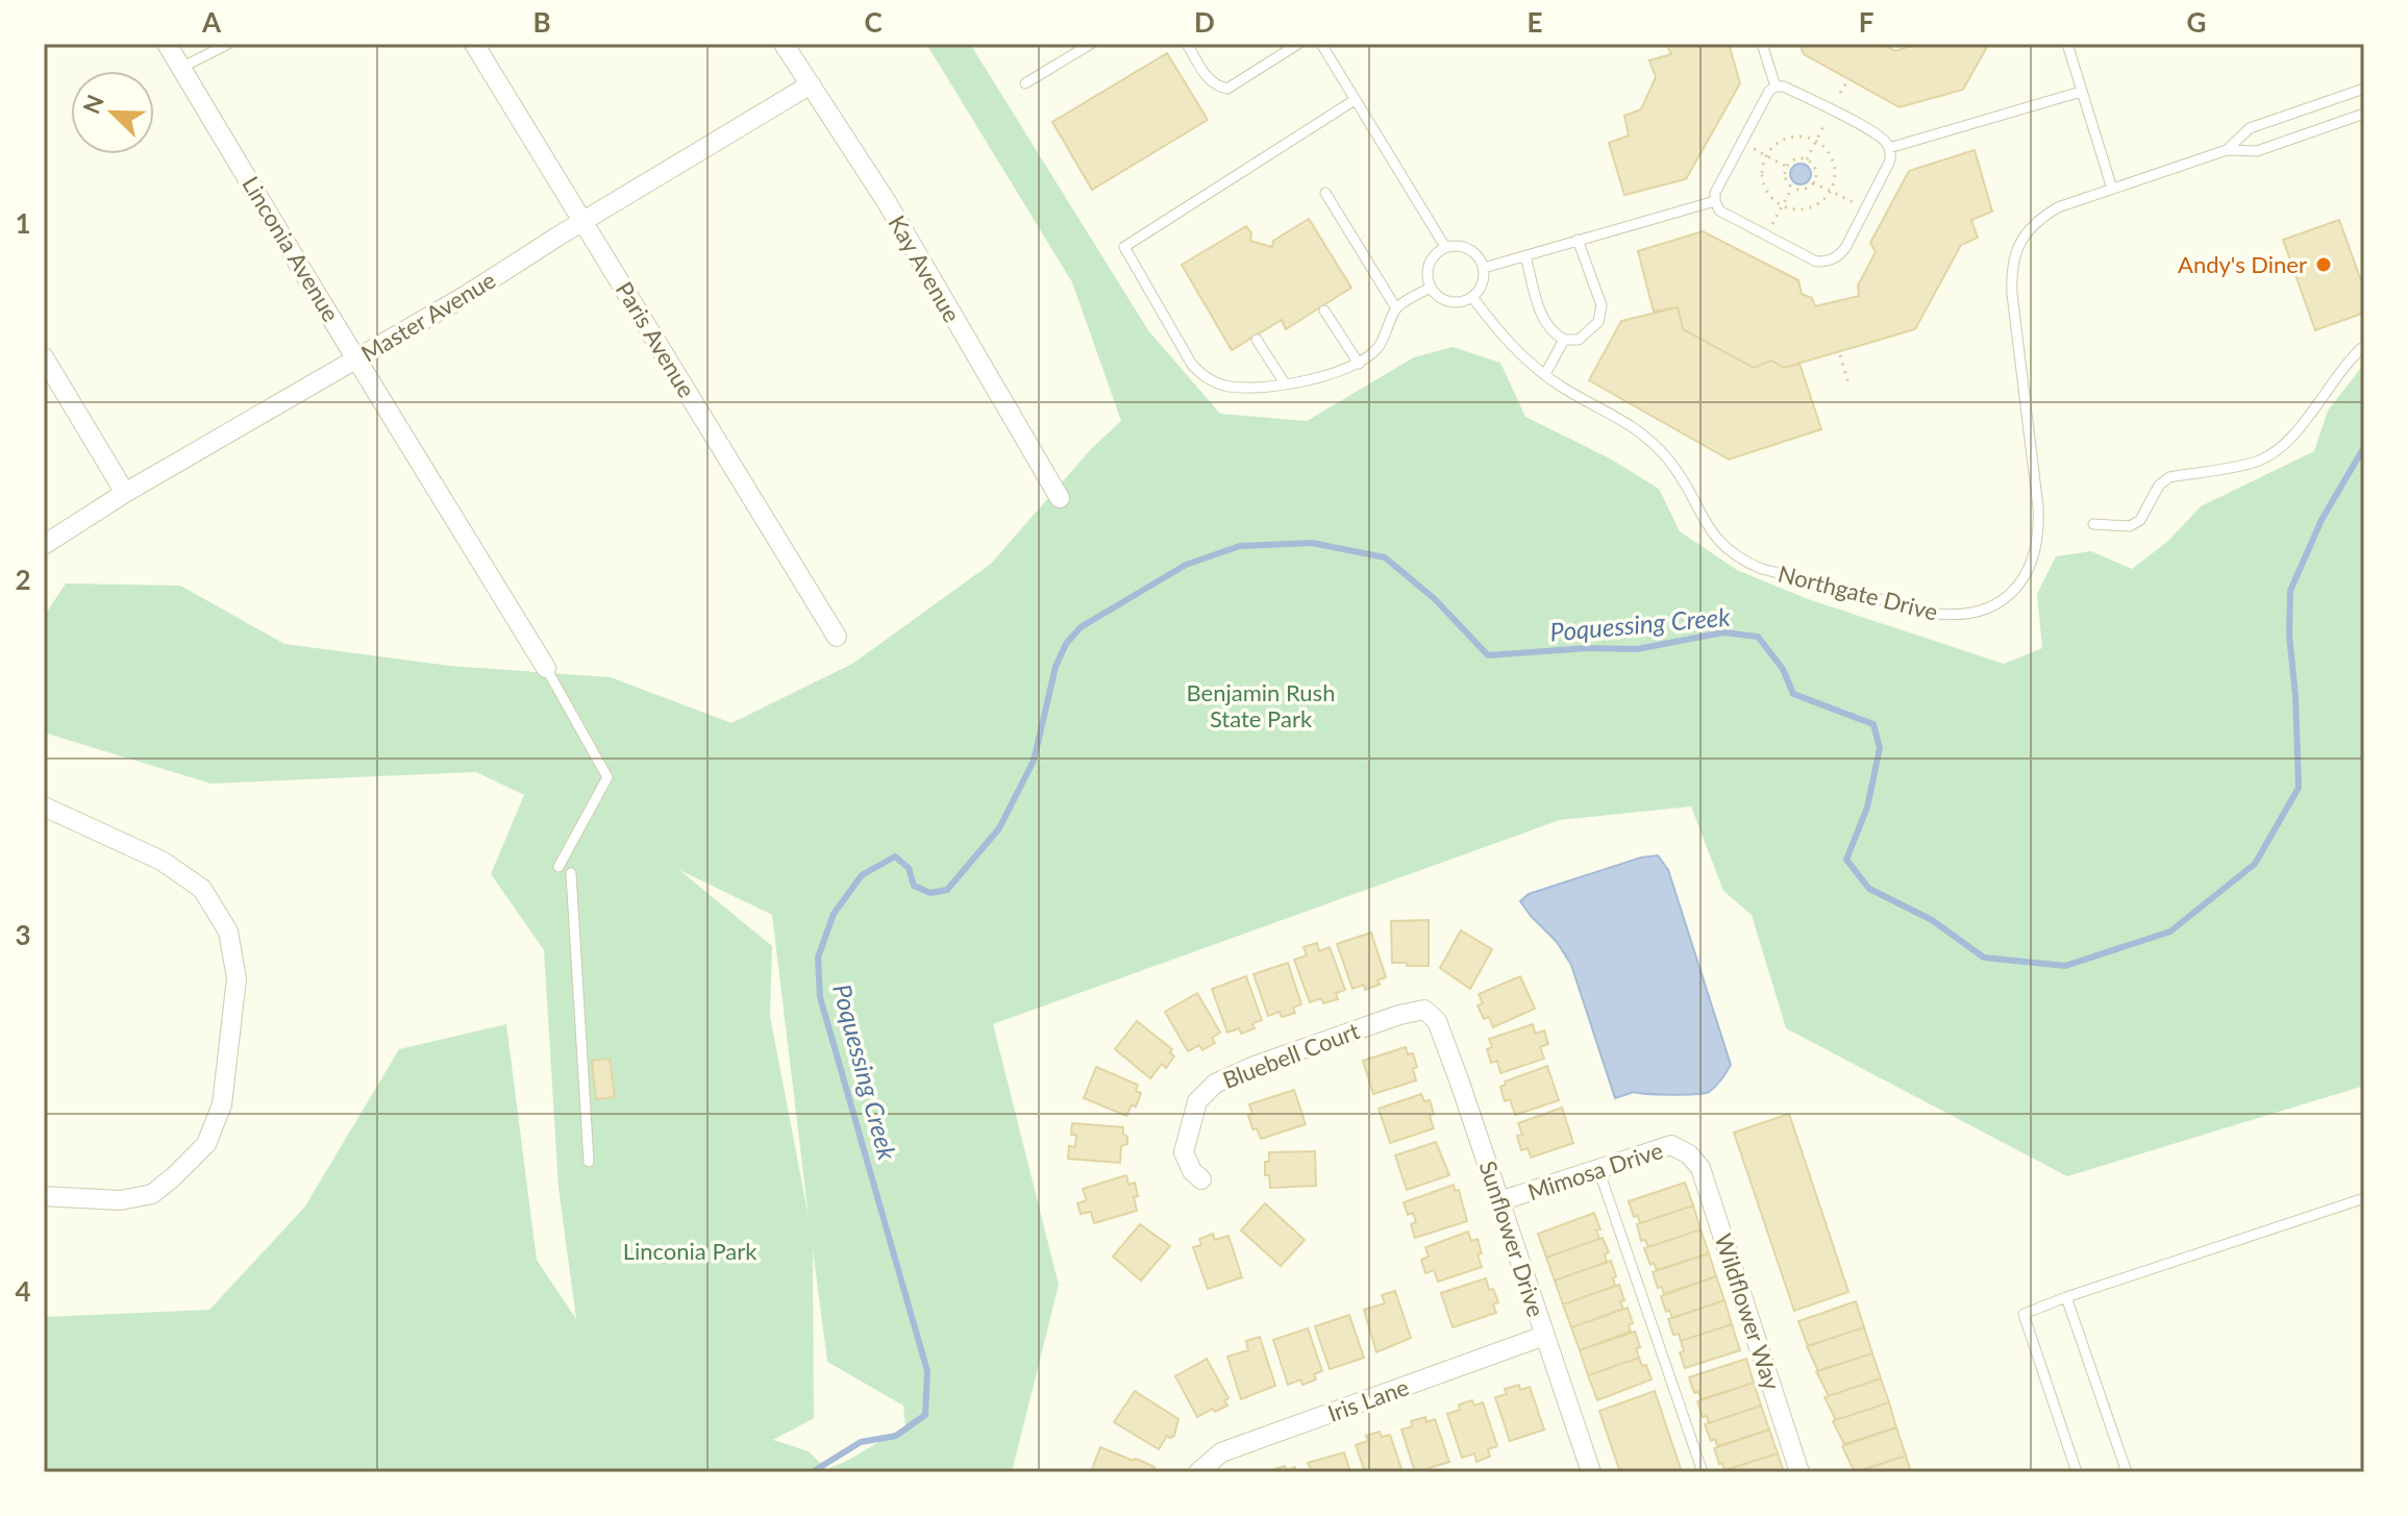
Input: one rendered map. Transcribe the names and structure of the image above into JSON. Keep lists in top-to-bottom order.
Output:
{
  "streets": {
    "street": [
      "Linconia Avenue",
      "Kay Avenue",
      "Master Avenue",
      "Paris Avenue",
      "Bluebell Court",
      "Mimosa Drive",
      "Sunflower Drive",
      "Wildflower Way",
      "Iris Lane"
    ],
    "lane": ["Northgate Drive"]
  },
  "crossings": [
    ["Linconia Avenue", "Master Avenue"],
    ["Kay Avenue", "Master Avenue"],
    ["Master Avenue", "Paris Avenue"],
    ["Bluebell Court", "Sunflower Drive"],
    ["Mimosa Drive", "Sunflower Drive"],
    ["Mimosa Drive", "Wildflower Way"],
    ["Sunflower Drive", "Iris Lane"]
  ],
  "water": ["Poquessing Creek"],
  "parks": ["Benjamin Rush State Park", "Linconia Park"],
  "places": ["Andy's Diner"],
  "north": "top left",
  "grid": {
    "columns": [
      "A",
      "B",
      "C",
      "D",
      "E",
      "F",
      "G"
    ],
    "rows": [
      "1",
      "2",
      "3",
      "4"
    ]
  }
}
